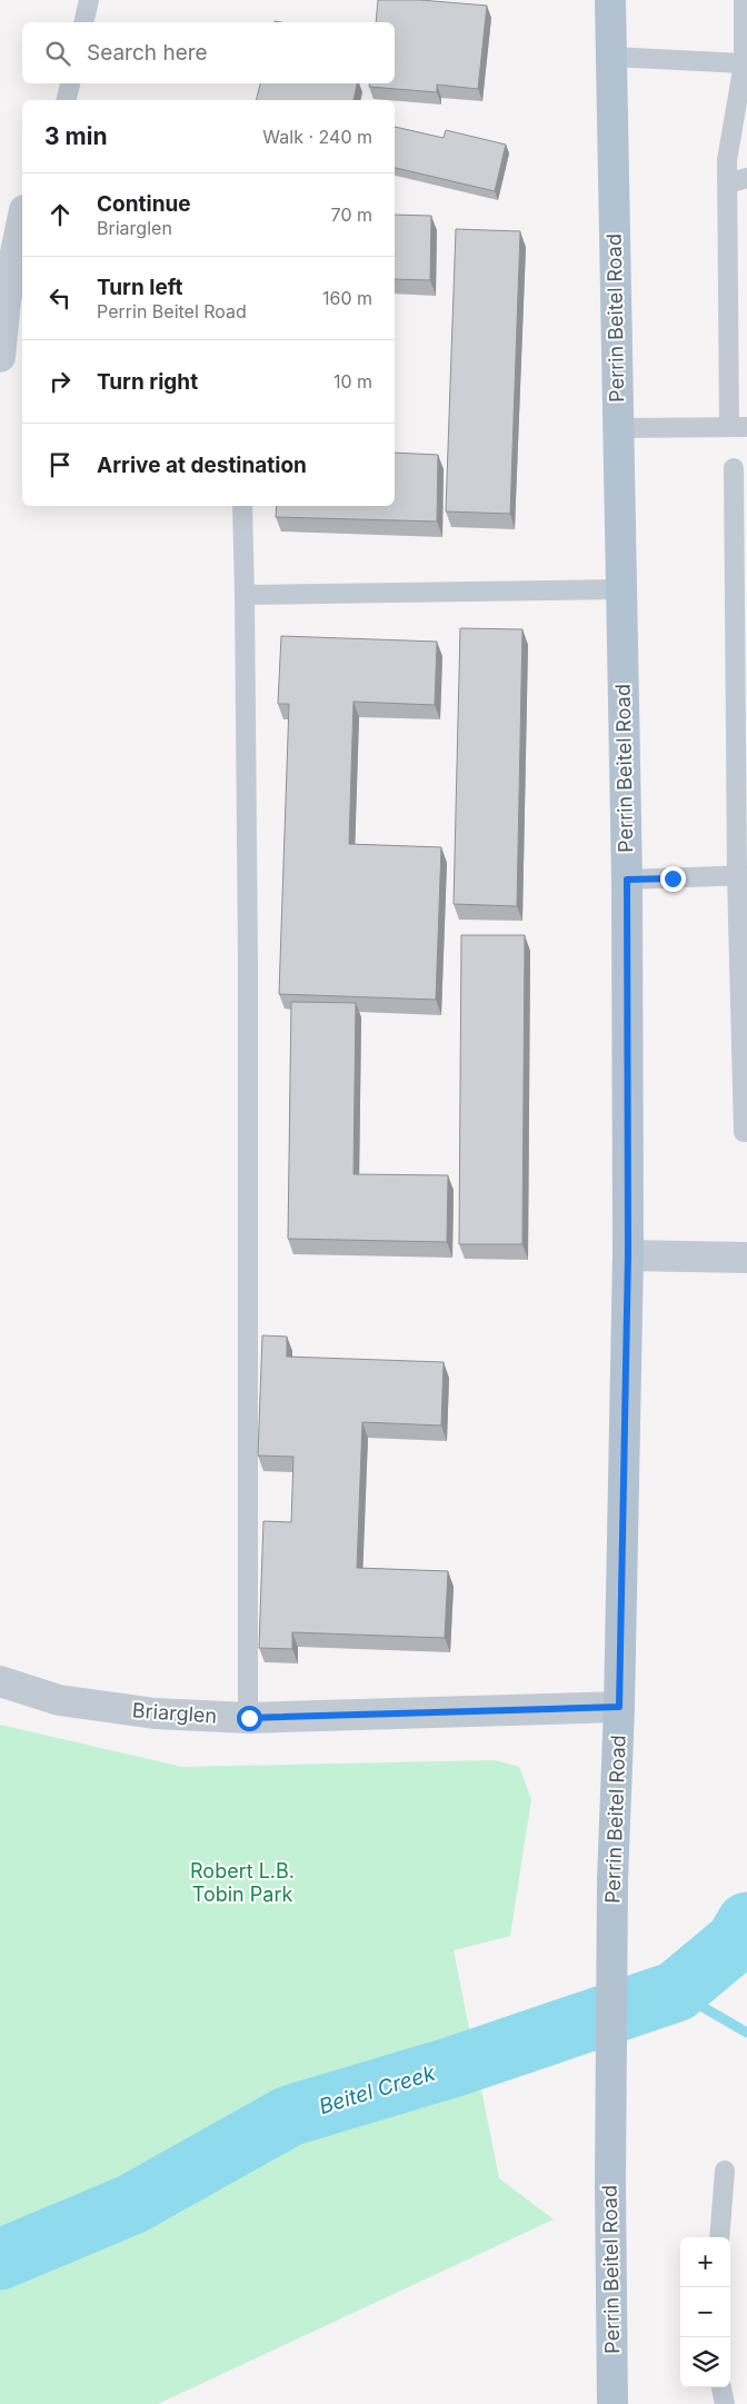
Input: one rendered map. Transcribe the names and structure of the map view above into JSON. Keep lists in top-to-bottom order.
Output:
{
  "streets": {
    "main road": ["Perrin Beitel Road"],
    "street": ["Briarglen"]
  },
  "crossings": [
    ["Perrin Beitel Road", "Briarglen"]
  ],
  "water": ["Beitel Creek"],
  "parks": ["Robert L.B. Tobin Park"],
  "page": {
    "search": "Search here",
    "heading": ["3 min", "Walk · 240 m"],
    "list": [
      ["Continue", "Briarglen", "70 m"],
      ["Turn left", "Perrin Beitel Road", "160 m"],
      ["Turn right", "10 m"],
      "Arrive at destination"
    ],
    "map_buttons": ["+", "−"]
  }
}
